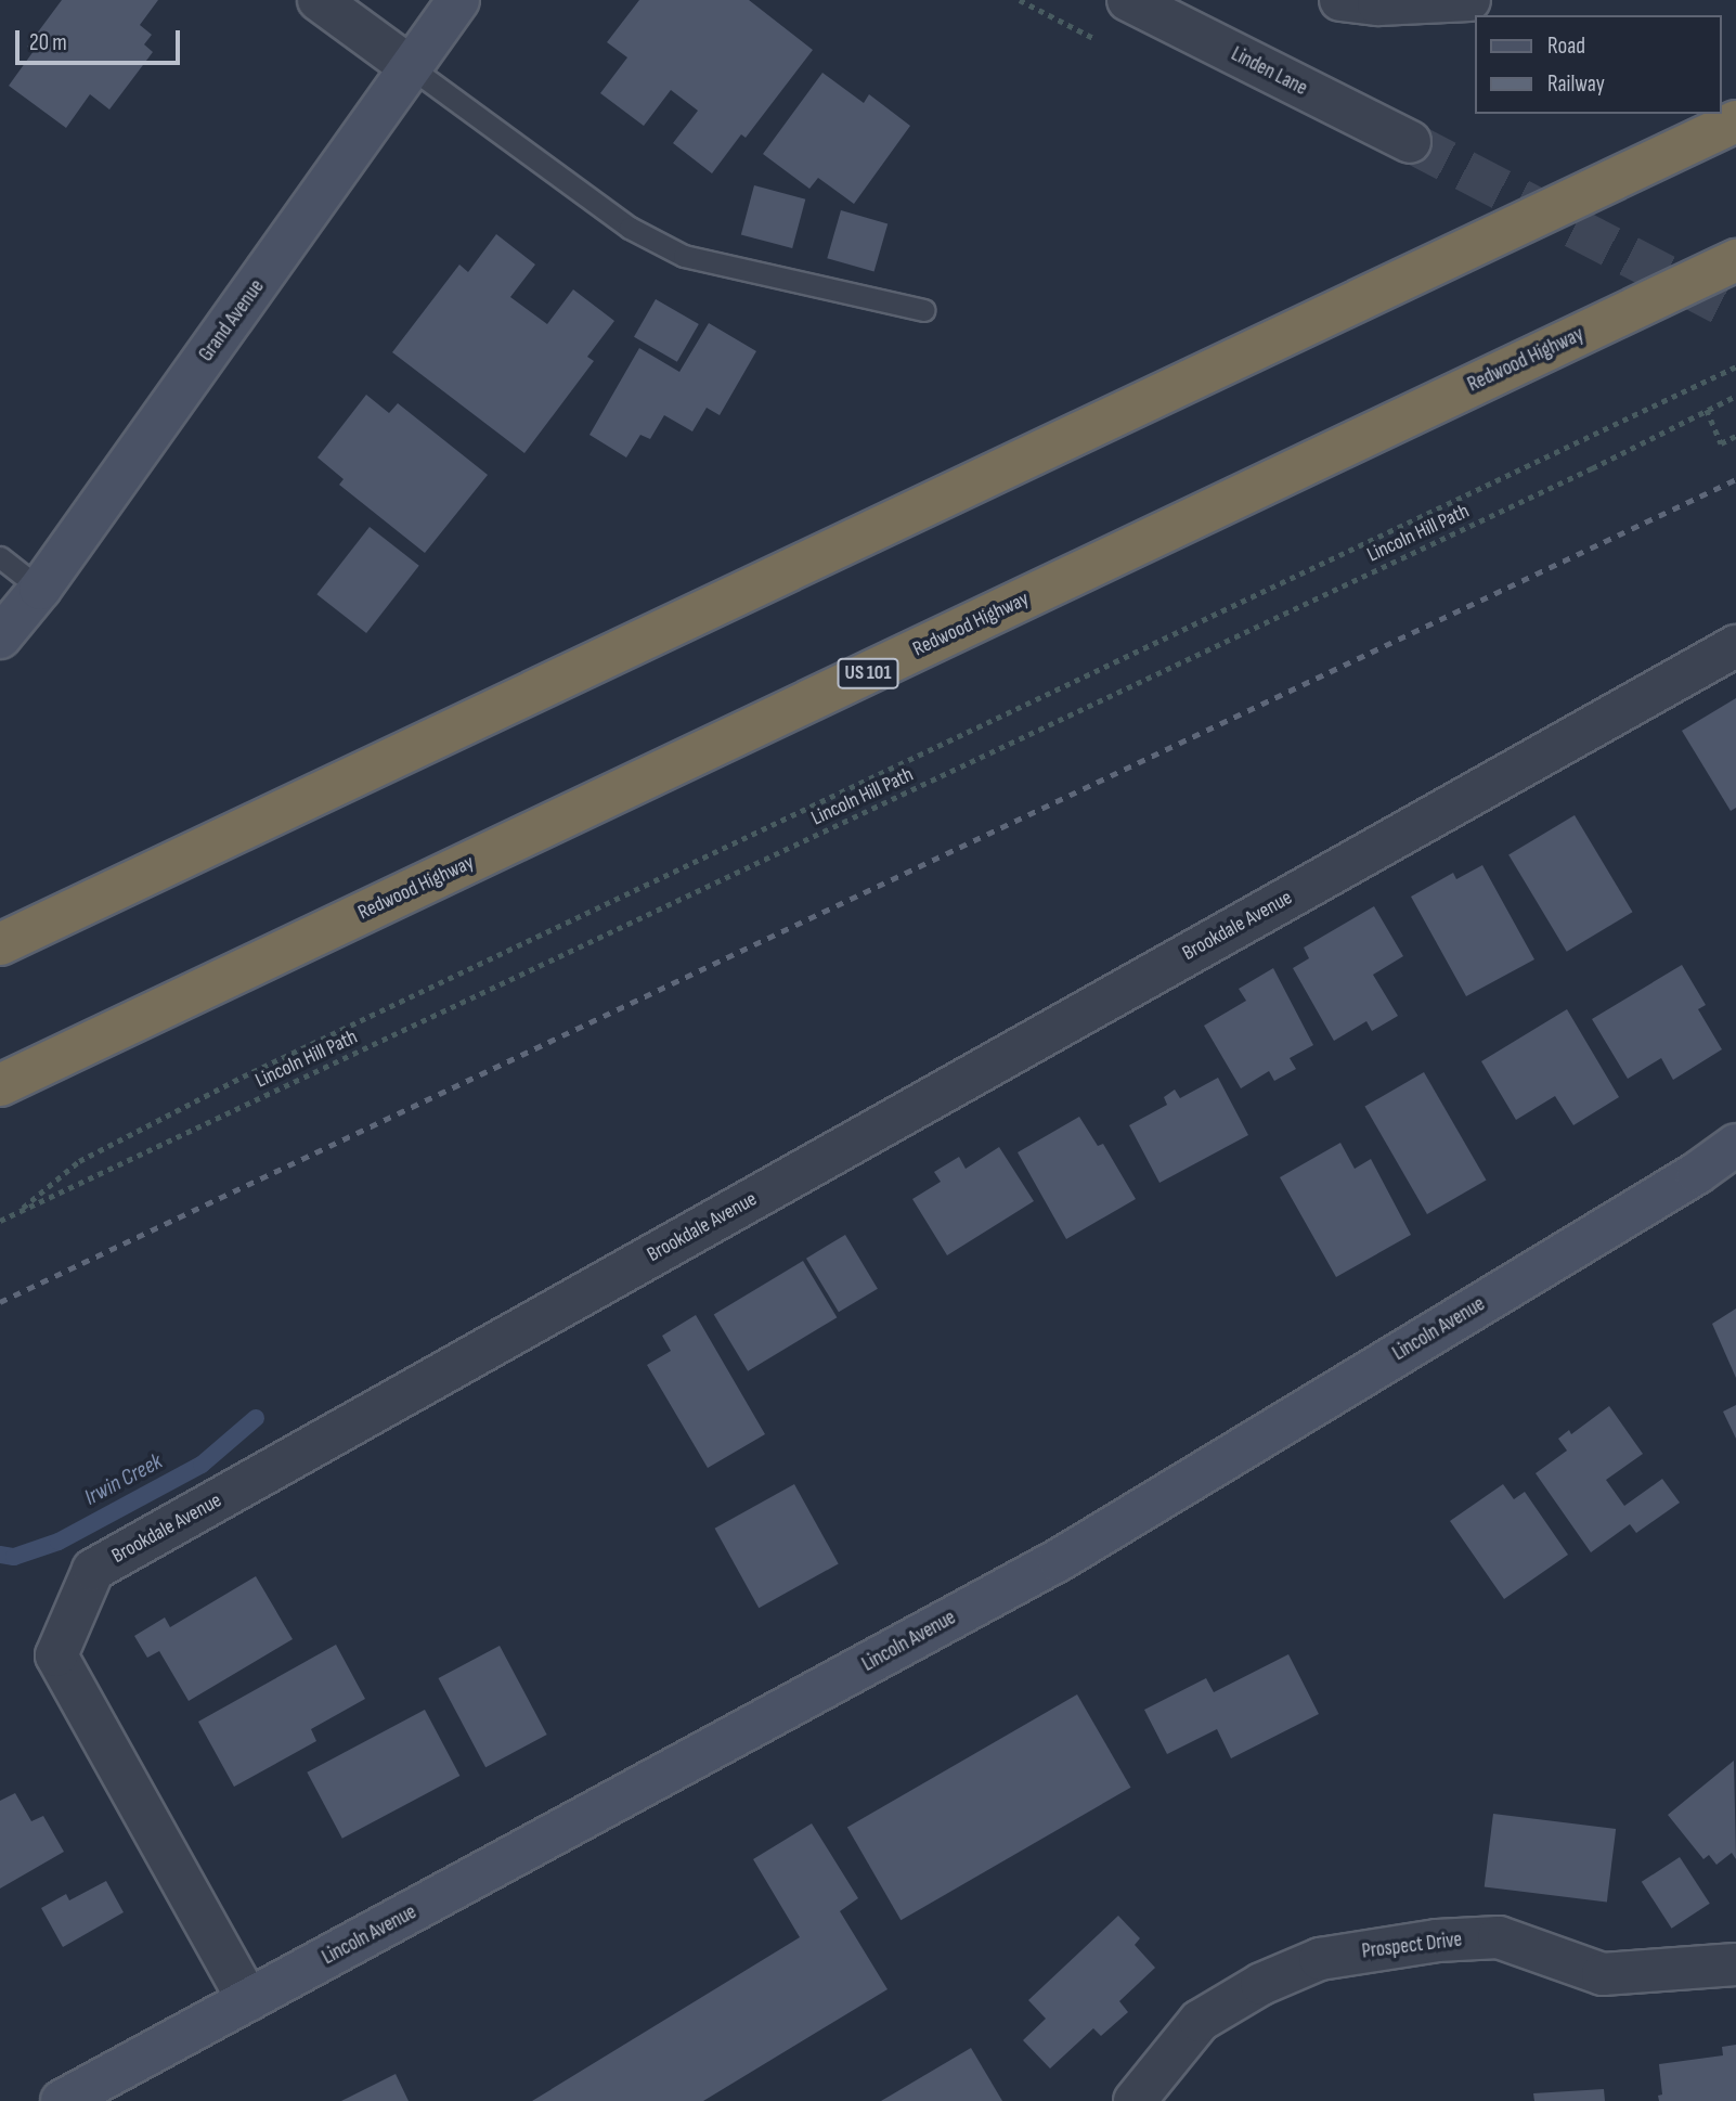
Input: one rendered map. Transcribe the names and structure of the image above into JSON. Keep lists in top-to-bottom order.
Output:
{
  "streets": {
    "highway": ["Redwood Highway", "US 101"],
    "main road": ["Grand Avenue", "Lincoln Avenue"],
    "street": ["Linden Lane", "Brookdale Avenue", "Prospect Drive"],
    "path": ["Lincoln Hill Path"]
  },
  "crossings": [
    ["Brookdale Avenue", "Lincoln Avenue"]
  ],
  "water": ["Irwin Creek"],
  "legend": ["Road", "Railway"],
  "scale_bar": "20 m"
}
